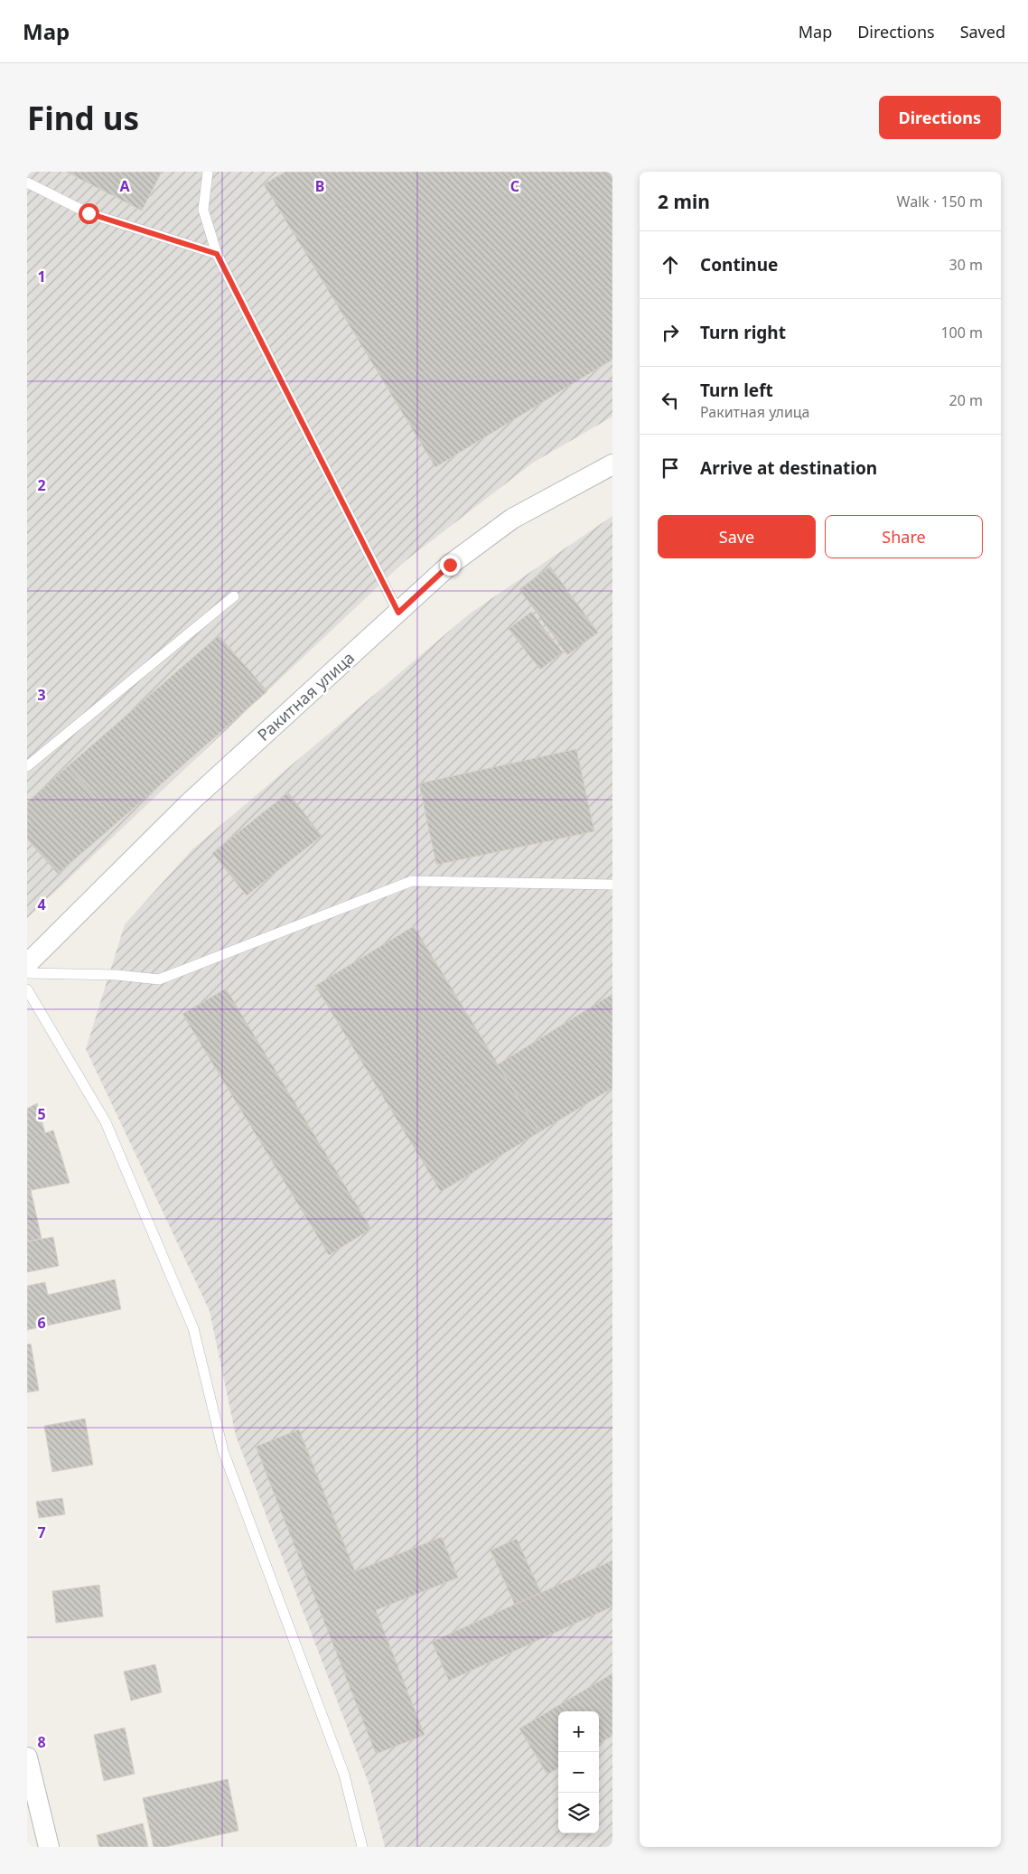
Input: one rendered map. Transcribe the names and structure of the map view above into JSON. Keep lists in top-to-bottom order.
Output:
{
  "streets": {
    "street": ["Ракитная улица"]
  },
  "page": {
    "header": "Map",
    "nav": ["Map", "Directions", "Saved"],
    "buttons": [
      "Directions",
      ["Save", "Share"]
    ],
    "title": "Find us",
    "heading": ["2 min", "Walk · 150 m"],
    "list": [
      ["Continue", "30 m"],
      ["Turn right", "100 m"],
      ["Turn left", "Ракитная улица", "20 m"],
      "Arrive at destination"
    ],
    "map_buttons": ["+", "−"]
  },
  "grid": {
    "columns": ["A", "B", "C"],
    "rows": [
      "1",
      "2",
      "3",
      "4",
      "5",
      "6",
      "7",
      "8"
    ]
  }
}
